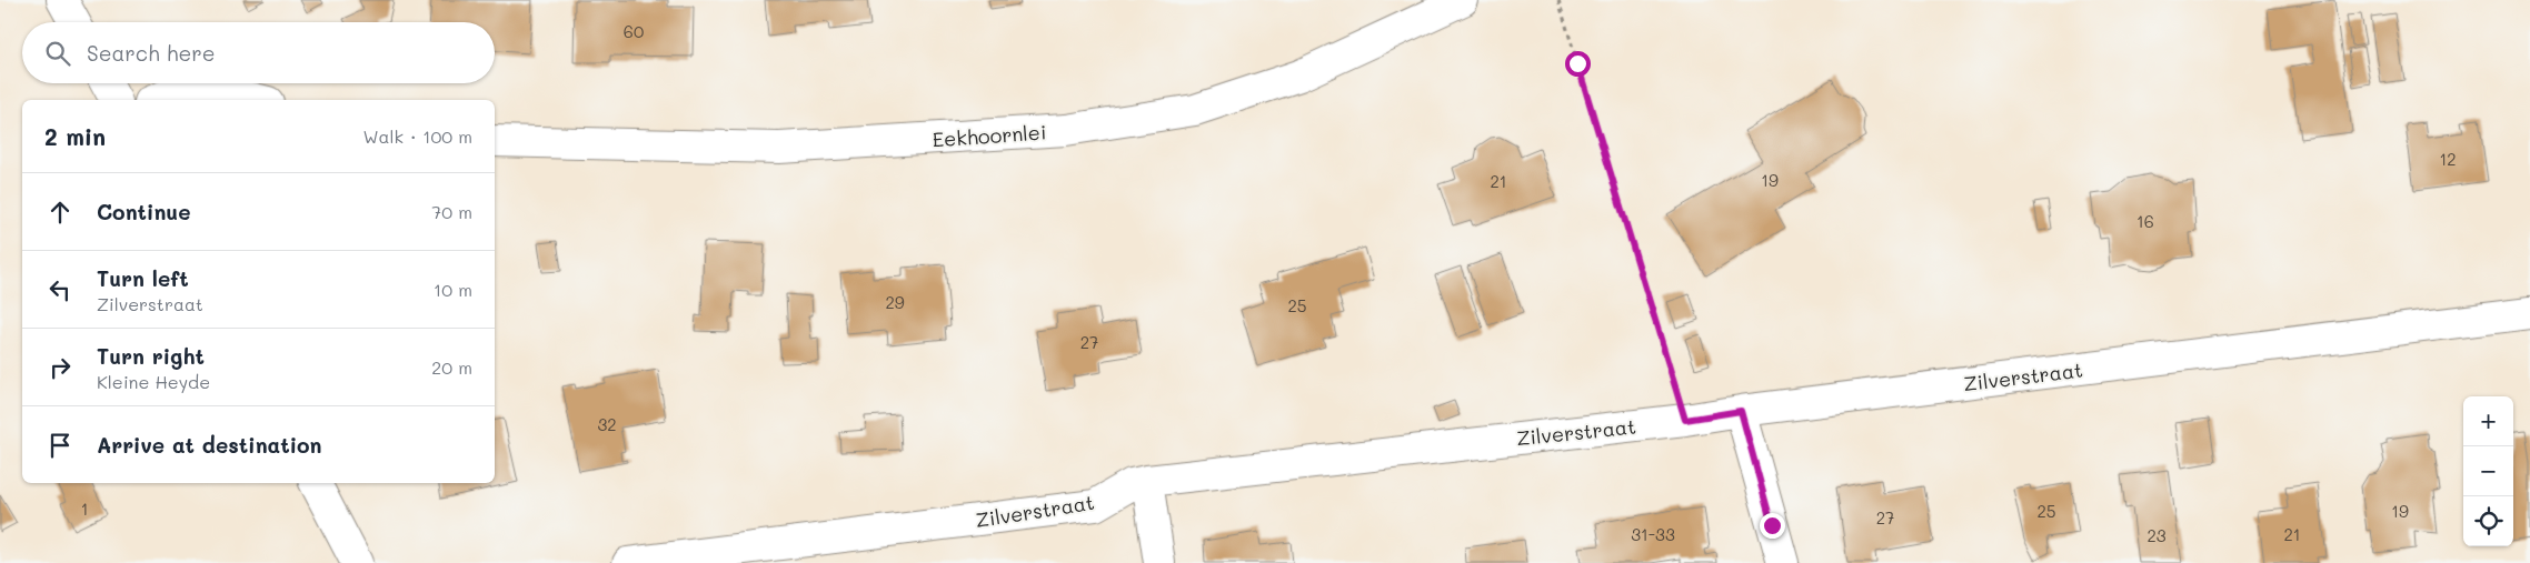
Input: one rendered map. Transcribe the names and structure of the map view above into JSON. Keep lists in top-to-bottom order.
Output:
{
  "streets": {
    "street": ["Eekhoornlei", "Zilverstraat"]
  },
  "house_numbers": [
    "60",
    "12",
    "19",
    "21",
    "16",
    "29",
    "25",
    "27",
    "32",
    "1",
    "25",
    "19",
    "27",
    "31-33",
    "21",
    "23"
  ],
  "page": {
    "search": "Search here",
    "heading": ["2 min", "Walk · 100 m"],
    "list": [
      ["Continue", "70 m"],
      ["Turn left", "Zilverstraat", "10 m"],
      ["Turn right", "Kleine Heyde", "20 m"],
      "Arrive at destination"
    ],
    "map_buttons": ["+", "−"]
  }
}
